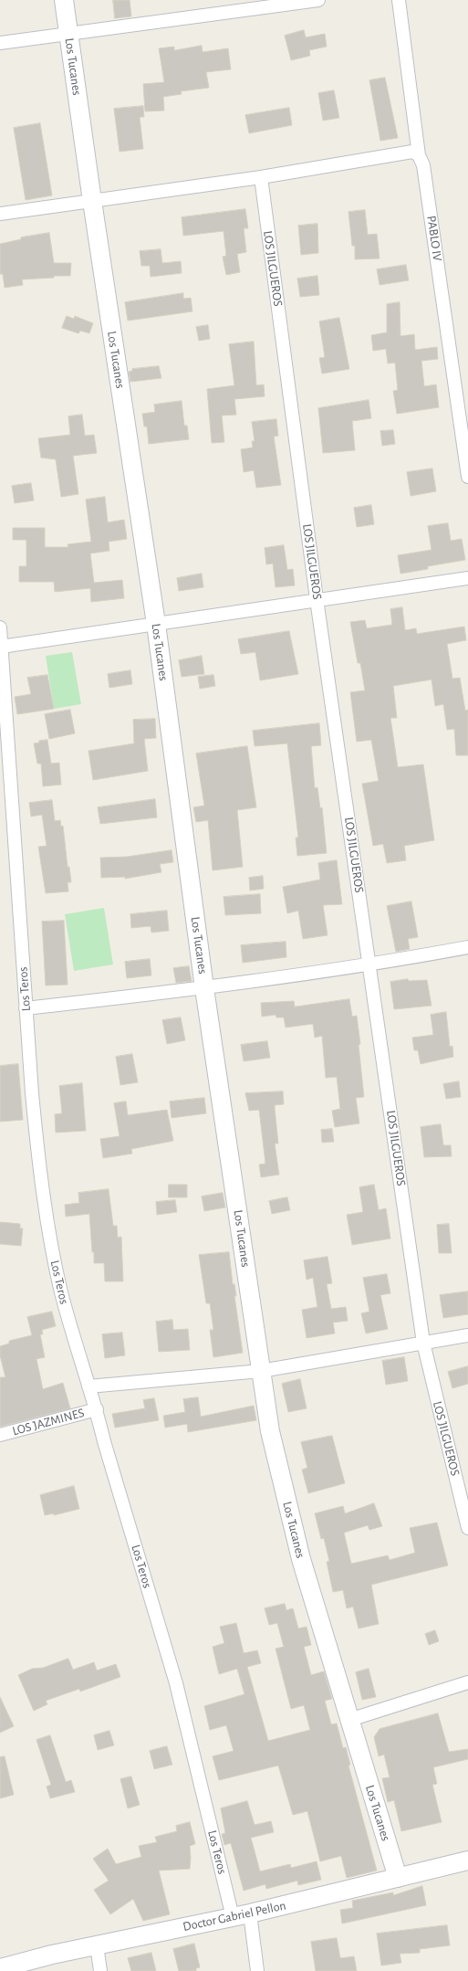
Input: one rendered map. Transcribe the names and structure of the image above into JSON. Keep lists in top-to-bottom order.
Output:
{
  "streets": {
    "street": [
      "Los Tucanes",
      "PABLO IV",
      "LOS JILGUEROS",
      "Los Teros",
      "LOS JAZMINES",
      "Doctor Gabriel Pellon"
    ]
  },
  "crossings": [
    ["Los Tucanes", "Doctor Gabriel Pellon"],
    ["Los Teros", "LOS JAZMINES"],
    ["Los Teros", "Doctor Gabriel Pellon"]
  ]
}
